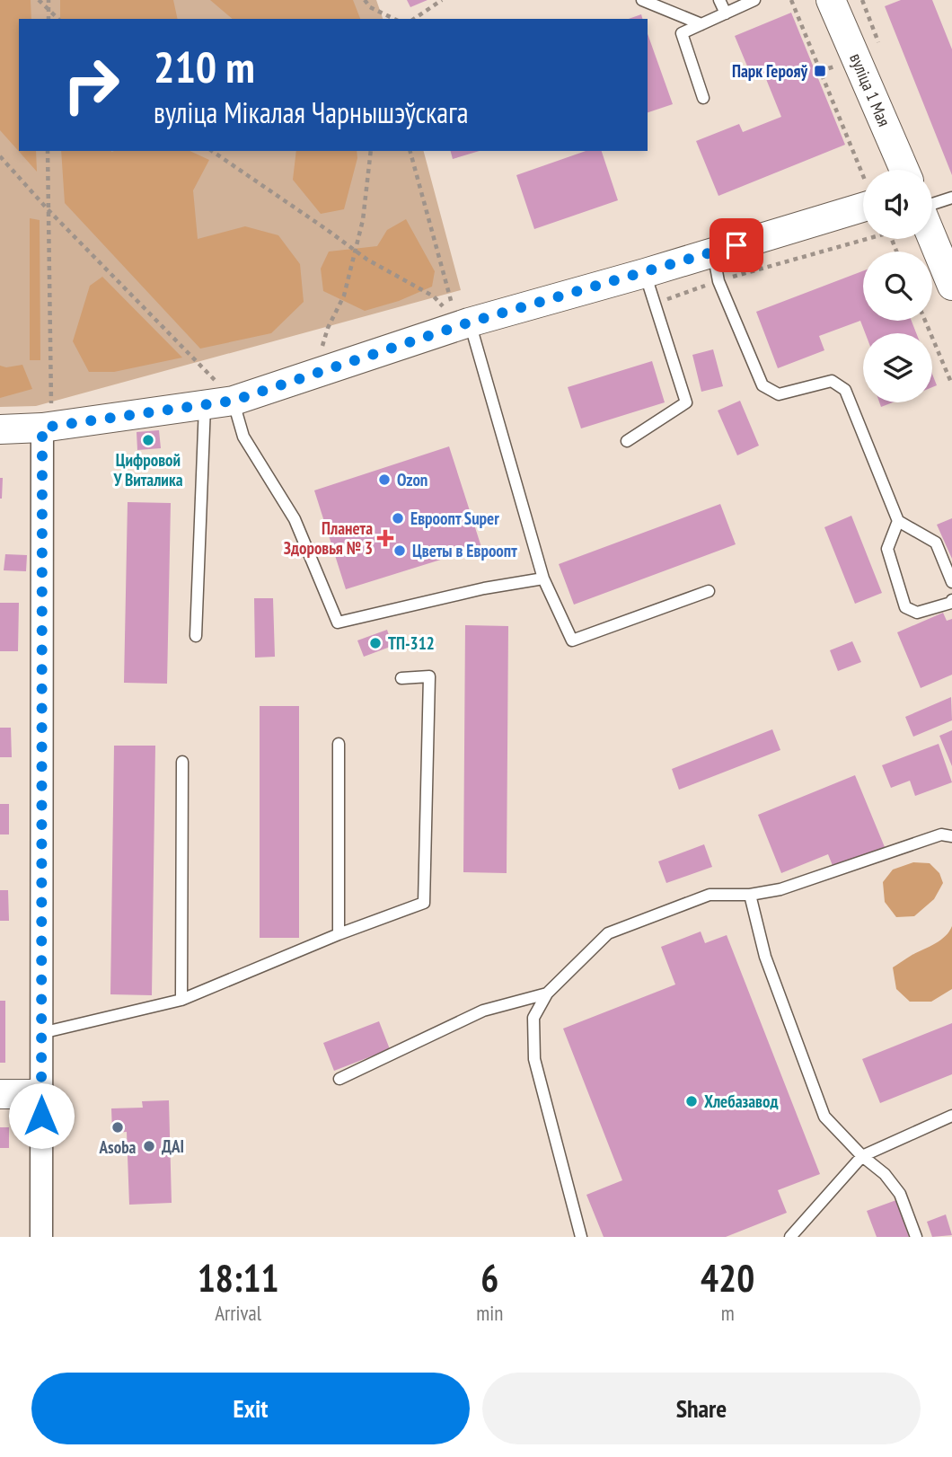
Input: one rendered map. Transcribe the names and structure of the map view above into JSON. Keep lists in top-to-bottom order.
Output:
{
  "streets": {
    "street": ["вуліца 1 Мая"]
  },
  "places": {
    "transit": ["Парк Герояў"],
    "other": [
      "Цифровой У Виталика",
      "Ozon",
      "Евроопт Super",
      "Цветы в Евроопт",
      "ТП-312",
      "Хлебазавод",
      "Asoba",
      "ДАІ"
    ],
    "health": ["Планета Здоровья № 3"]
  },
  "page": {
    "turn": ["210 m", "вуліца Мікалая Чарнышэўскага"],
    "eta": [
      "18:11",
      "Arrival",
      "6",
      "min",
      "420",
      "m"
    ],
    "buttons": ["Exit", "Share"]
  }
}
